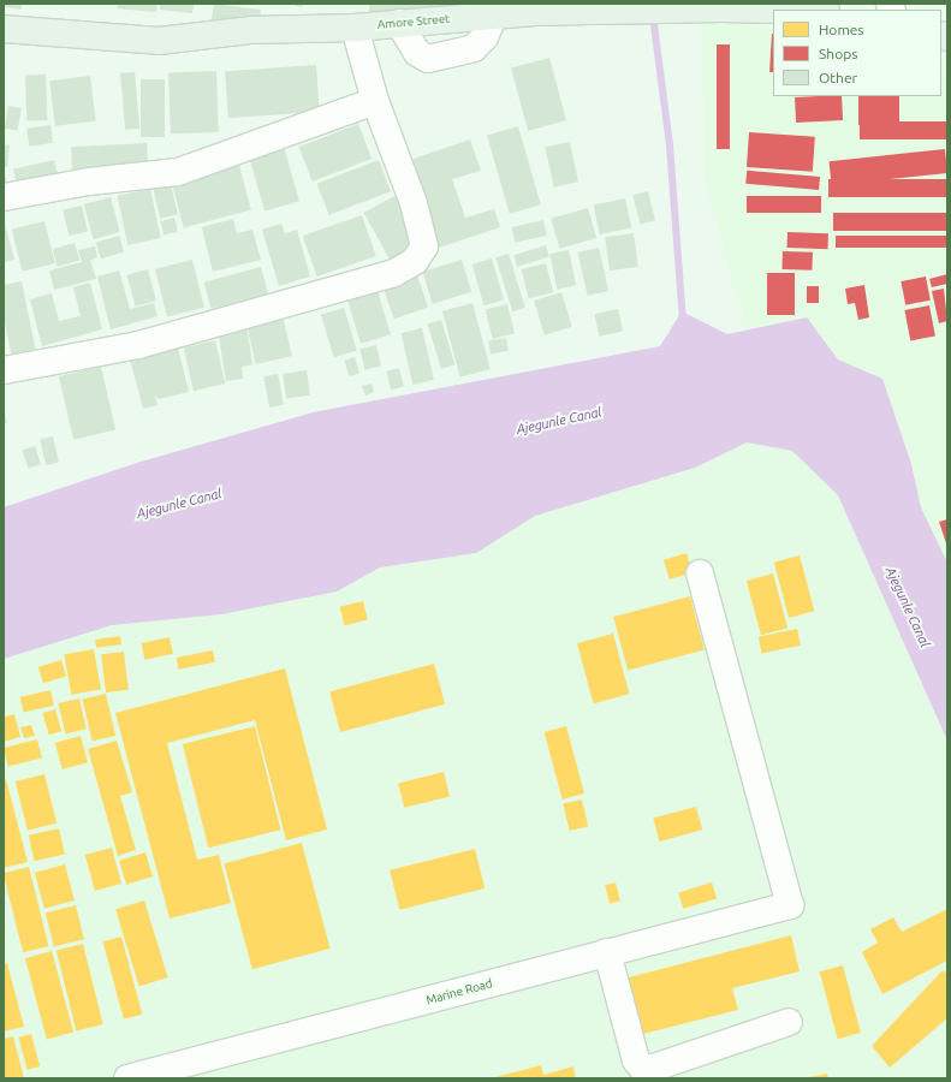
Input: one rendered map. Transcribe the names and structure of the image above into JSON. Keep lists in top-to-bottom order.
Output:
{
  "streets": {
    "main road": ["Amore Street"],
    "street": ["Marine Road"]
  },
  "water": ["Ajegunle Canal"],
  "legend": ["Homes", "Shops", "Other"]
}
